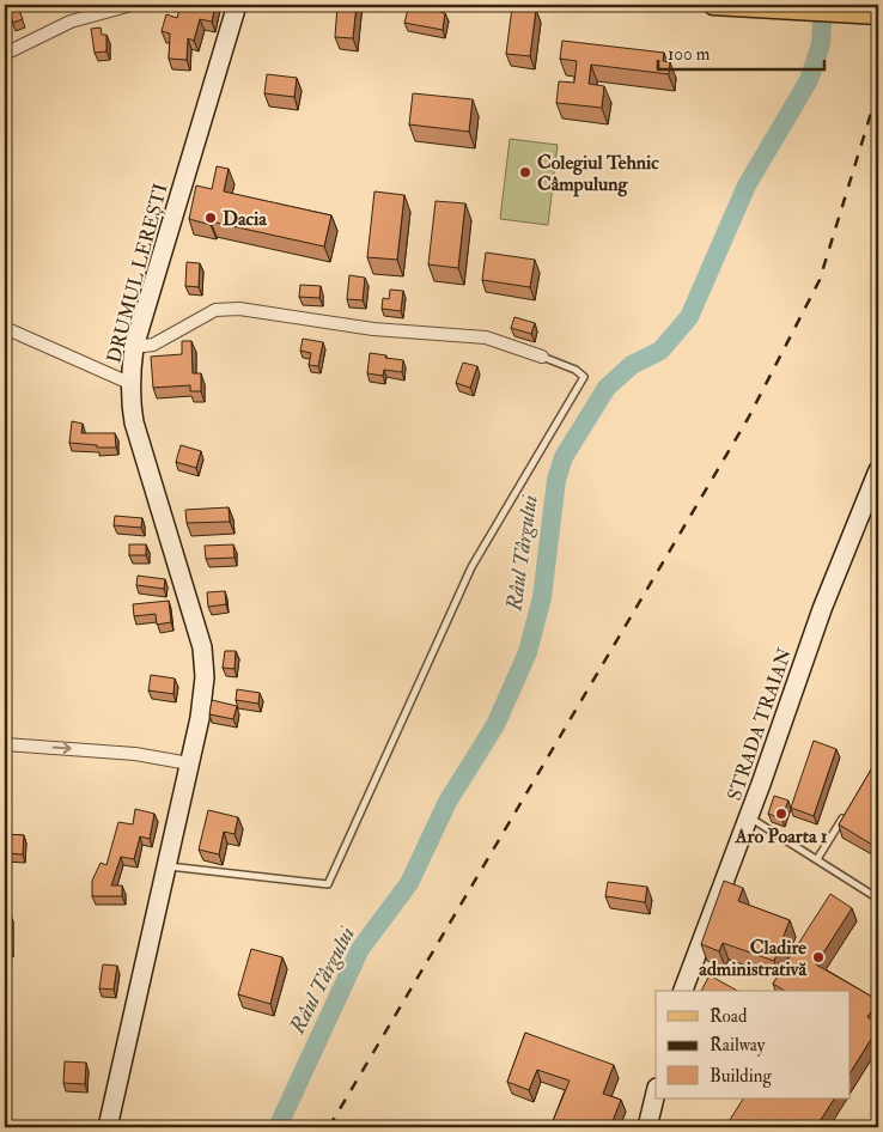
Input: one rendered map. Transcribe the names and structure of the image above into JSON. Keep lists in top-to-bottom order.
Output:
{
  "streets": {
    "main road": ["DRUMUL LEREȘTI", "STRADA TRAIAN"]
  },
  "water": ["Râul Târgului"],
  "places": [
    "Colegiul Tehnic Câmpulung",
    "Dacia",
    "Aro Poarta 1",
    "Cladire administrativă"
  ],
  "legend": ["Road", "Railway", "Building"],
  "scale_bar": "100 m"
}
